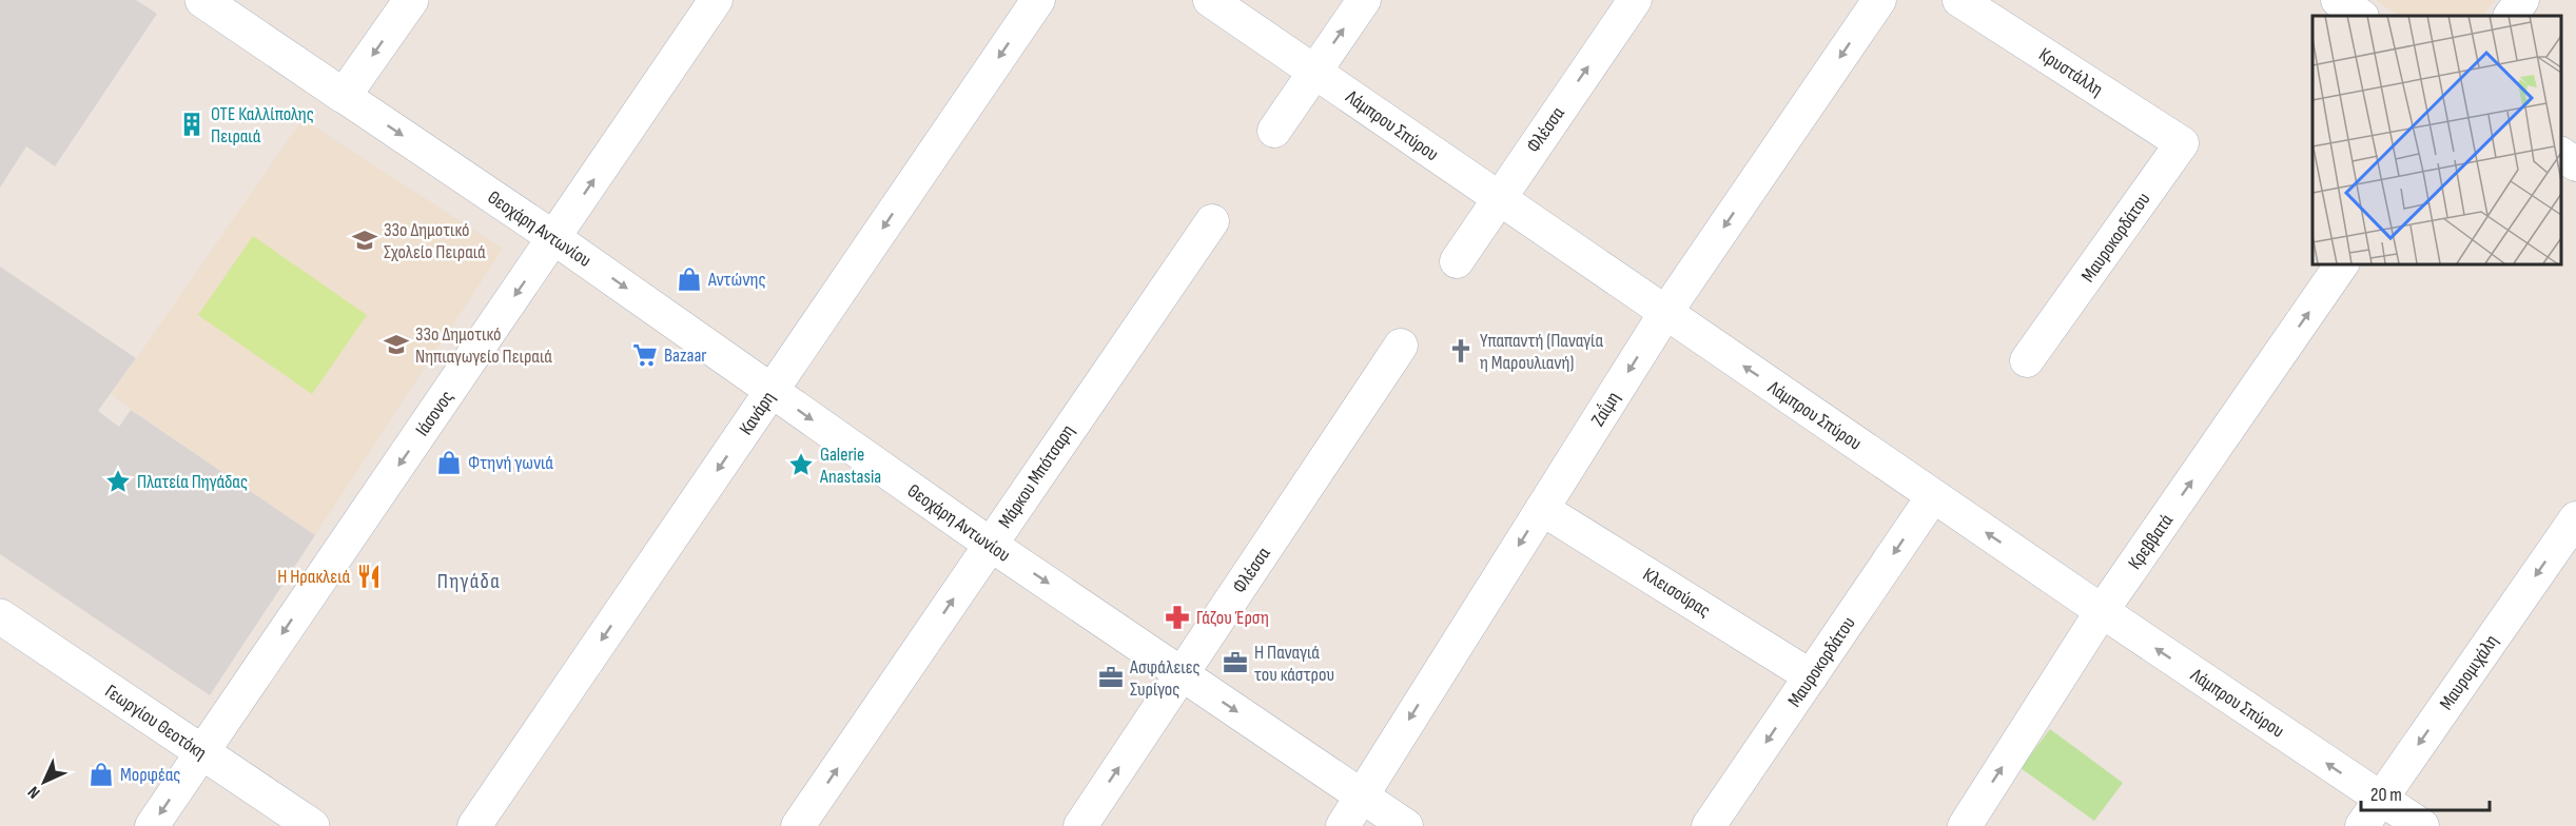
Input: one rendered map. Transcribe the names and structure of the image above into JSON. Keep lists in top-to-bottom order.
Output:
{
  "streets": {
    "street": [
      "Κρυστάλλη",
      "Λάμπρου Σπύρου",
      "Φλέσσα",
      "Θεοχάρη Αντωνίου",
      "Μαυροκορδάτου",
      "Ζαΐμη",
      "Ιάσονος",
      "Κανάρη",
      "Μάρκου Μπότσαρη",
      "Κρεββατά",
      "Κλεισούρας",
      "Μαυρομιχάλη",
      "Γεωργίου Θεοτόκη"
    ]
  },
  "crossings": [
    ["Κρυστάλλη", "Μαυροκορδάτου"],
    ["Λάμπρου Σπύρου", "Φλέσσα"],
    ["Λάμπρου Σπύρου", "Μαυροκορδάτου"],
    ["Λάμπρου Σπύρου", "Ζαΐμη"],
    ["Λάμπρου Σπύρου", "Κρεββατά"],
    ["Λάμπρου Σπύρου", "Μαυρομιχάλη"],
    ["Φλέσσα", "Θεοχάρη Αντωνίου"],
    ["Θεοχάρη Αντωνίου", "Ζαΐμη"],
    ["Θεοχάρη Αντωνίου", "Ιάσονος"],
    ["Θεοχάρη Αντωνίου", "Κανάρη"],
    ["Θεοχάρη Αντωνίου", "Μάρκου Μπότσαρη"],
    ["Μαυροκορδάτου", "Κλεισούρας"],
    ["Ζαΐμη", "Κλεισούρας"],
    ["Ιάσονος", "Γεωργίου Θεοτόκη"]
  ],
  "one_way": [
    "Λάμπρου Σπύρου",
    "Φλέσσα",
    "Θεοχάρη Αντωνίου",
    "Μαυροκορδάτου",
    "Ζαΐμη",
    "Κανάρη",
    "Μάρκου Μπότσαρη",
    "Κρεββατά",
    "Μαυρομιχάλη"
  ],
  "districts": ["Πηγάδα"],
  "places": {
    "building": ["ΟΤΕ Καλλίπολης Πειραιά"],
    "school or university": ["33ο Δημοτικό Σχολείο Πειραιά", "33ο Δημοτικό Νηπιαγωγείο Πειραιά"],
    "shop": ["Αντώνης", "Φτηνή γωνιά", "Μορφέας"],
    "church": ["Υπαπαντή (Παναγία η Μαρουλιανή)"],
    "supermarket": ["Bazaar"],
    "place": ["Galerie Anastasia", "Πλατεία Πηγάδας"],
    "restaurant": ["Η Ηρακλειά"],
    "pharmacy": ["Γάζου Έρση"],
    "office": ["Η Παναγιά του κάστρου", "Ασφάλειες Συρίγος"]
  },
  "scale_bar": "20 m",
  "north": "bottom left"
}
